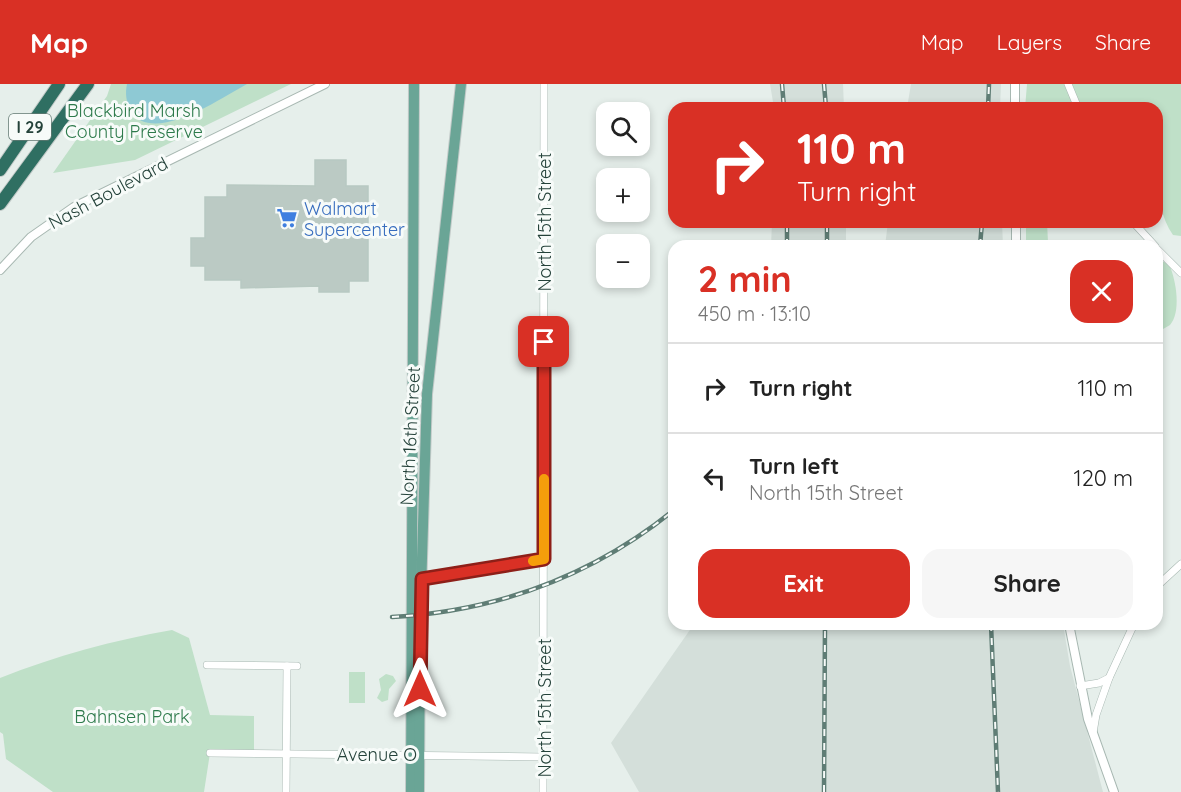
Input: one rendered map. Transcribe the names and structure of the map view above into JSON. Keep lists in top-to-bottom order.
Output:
{
  "streets": {
    "highway": ["I 29"],
    "main road": ["North 16th Street"],
    "street": ["Nash Boulevard", "North 15th Street", "Avenue O"]
  },
  "crossings": [
    ["North 15th Street", "Avenue O"],
    ["North 16th Street", "Avenue O"]
  ],
  "parks": ["Blackbird Marsh County Preserve", "Bahnsen Park"],
  "places": {
    "supermarket": ["Walmart Supercenter"]
  },
  "page": {
    "header": "Map",
    "nav": ["Map", "Layers", "Share"],
    "map_buttons": ["+", "−"],
    "turn": ["110 m", "Turn right"],
    "heading": ["2 min", "450 m · 13:10"],
    "list": [
      {
        "name": "Turn right",
        "value": "110 m"
      },
      {
        "name": "Turn left",
        "note": "North 15th Street",
        "value": "120 m"
      }
    ],
    "buttons": ["Exit", "Share"]
  }
}
